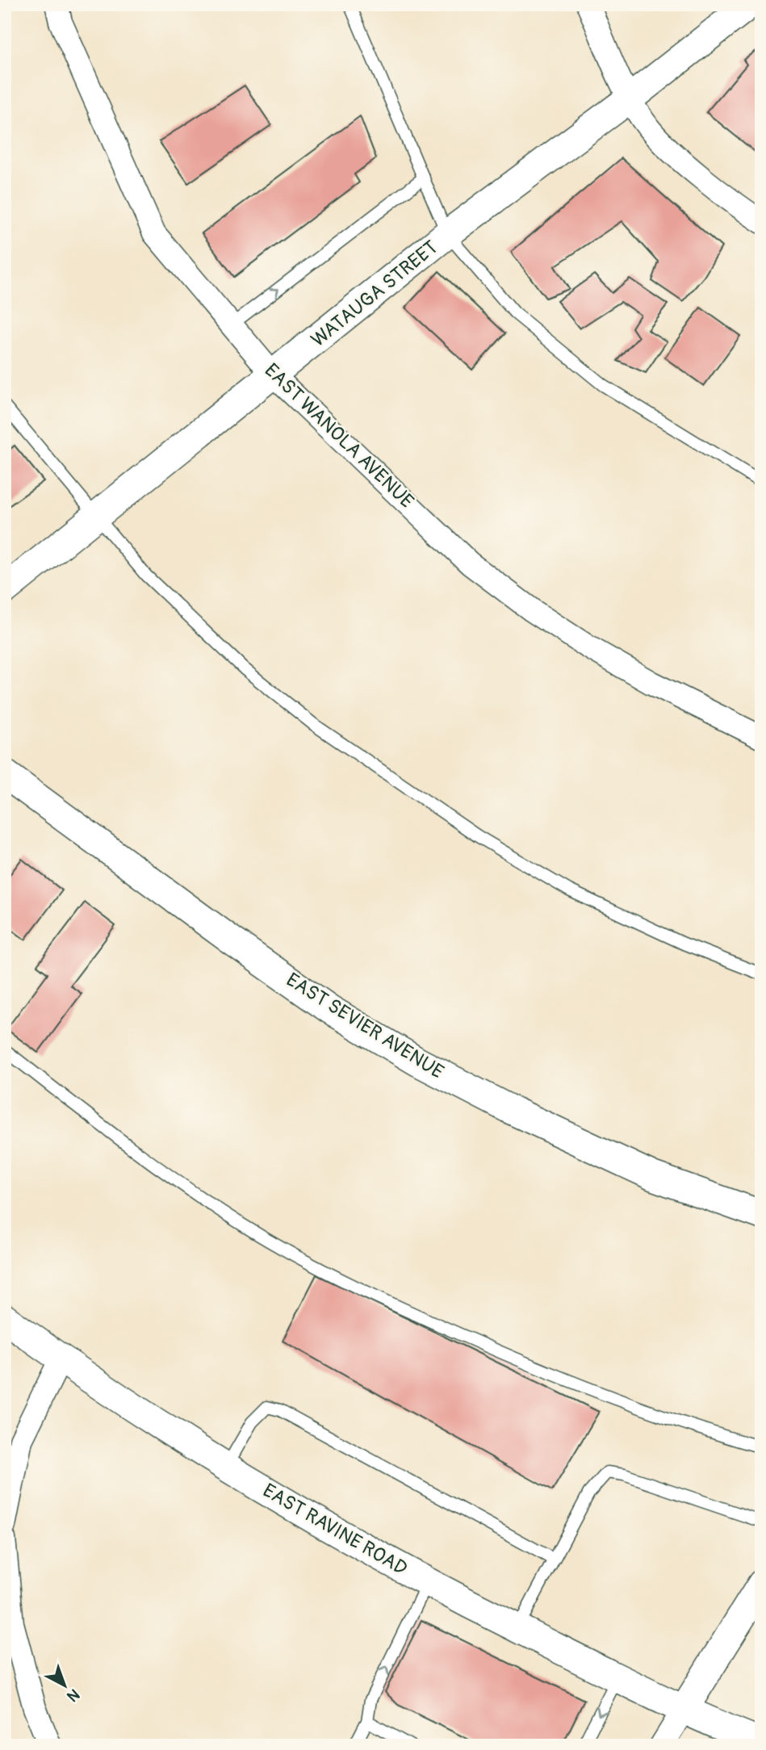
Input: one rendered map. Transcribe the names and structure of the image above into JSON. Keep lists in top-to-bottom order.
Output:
{
  "streets": {
    "street": [
      "WATAUGA STREET",
      "EAST WANOLA AVENUE",
      "EAST SEVIER AVENUE",
      "EAST RAVINE ROAD"
    ]
  },
  "crossings": [
    ["WATAUGA STREET", "EAST WANOLA AVENUE"]
  ],
  "north": "bottom right"
}
